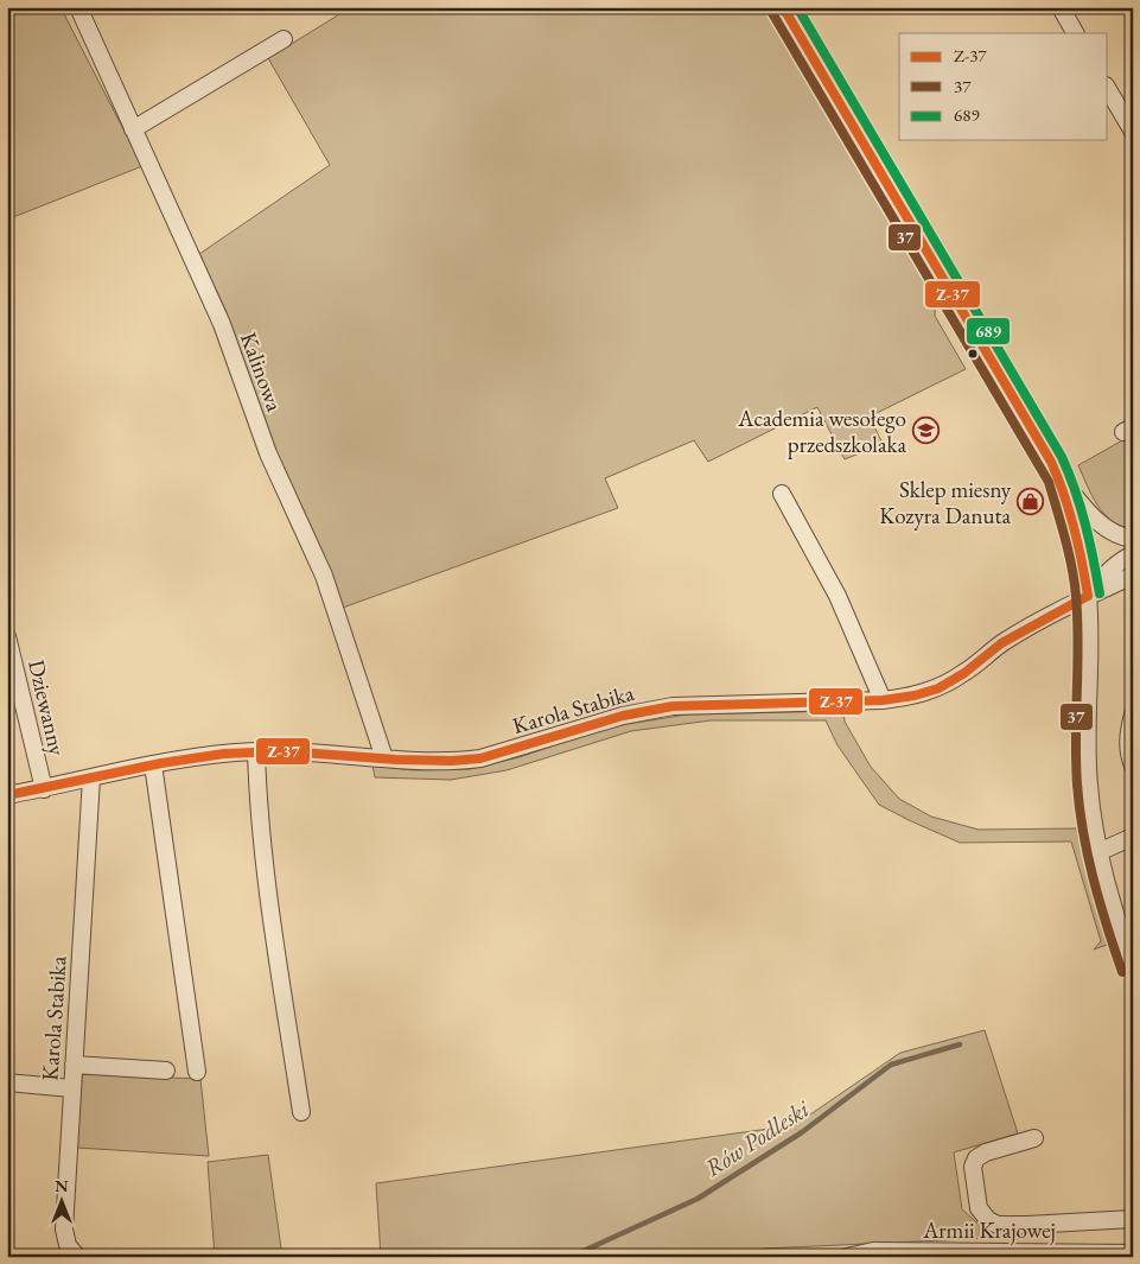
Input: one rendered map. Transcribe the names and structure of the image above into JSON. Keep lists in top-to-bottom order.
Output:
{
  "streets": {
    "street": [
      "Kalinowa",
      "Dziewanny",
      "Karola Stabika",
      "Armii Krajowej"
    ]
  },
  "crossings": [
    ["Kalinowa", "Karola Stabika"],
    ["Dziewanny", "Karola Stabika"]
  ],
  "water": ["Rów Podleski"],
  "places": {
    "school or university": ["Academia wesołego przedszkolaka"],
    "shop": ["Sklep miesny Kozyra Danuta"]
  },
  "lines": ["transit line Z-37", "transit line 689", "transit line 37"],
  "legend": ["Z-37", "37", "689"],
  "north": "top"
}
